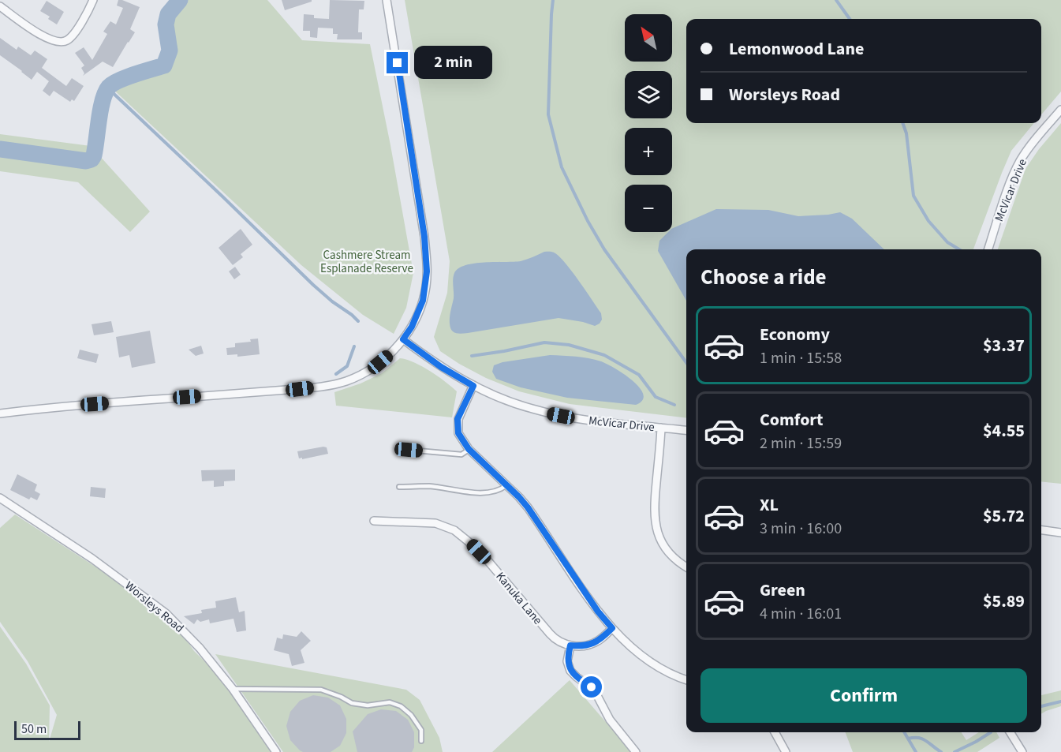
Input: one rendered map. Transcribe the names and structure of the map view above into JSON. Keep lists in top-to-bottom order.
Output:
{
  "streets": {
    "street": ["McVicar Drive", "Kanuka Lane", "Worsleys Road"]
  },
  "parks": ["Cashmere Stream Esplanade Reserve"],
  "scale_bar": "50 m",
  "north": "top left",
  "page": {
    "map_buttons": ["+", "−"],
    "banner": ["Lemonwood Lane", "Worsleys Road"],
    "bubble": "2 min",
    "heading": "Choose a ride",
    "list": [
      {
        "name": "Economy",
        "note": "1 min · 15:58",
        "value": "$3.37"
      },
      {
        "name": "Comfort",
        "note": "2 min · 15:59",
        "value": "$4.55"
      },
      {
        "name": "XL",
        "note": "3 min · 16:00",
        "value": "$5.72"
      },
      {
        "name": "Green",
        "note": "4 min · 16:01",
        "value": "$5.89"
      }
    ],
    "buttons": "Confirm",
    "scale": "50 m"
  }
}
